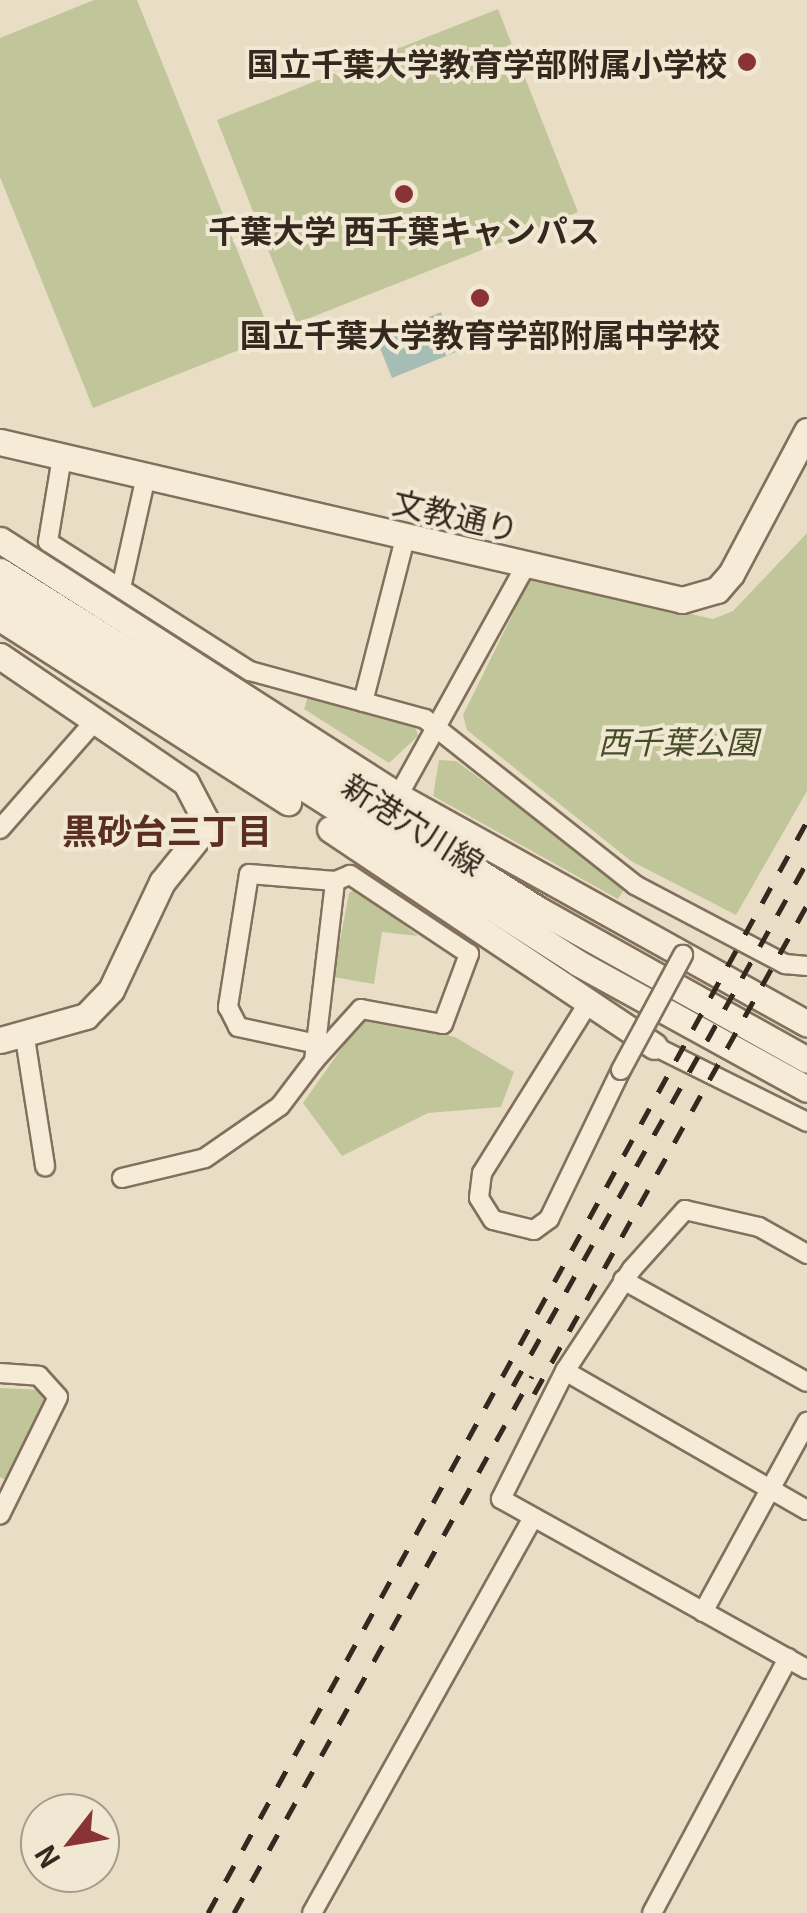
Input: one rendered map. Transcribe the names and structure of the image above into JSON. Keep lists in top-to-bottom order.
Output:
{
  "streets": {
    "street": ["文教通り", "新港穴川線"]
  },
  "districts": ["黒砂台三丁目"],
  "parks": ["西千葉公園"],
  "places": ["国立千葉大学教育学部附属小学校", "千葉大学 西千葉キャンパス", "国立千葉大学教育学部附属中学校"],
  "north": "bottom left"
}
